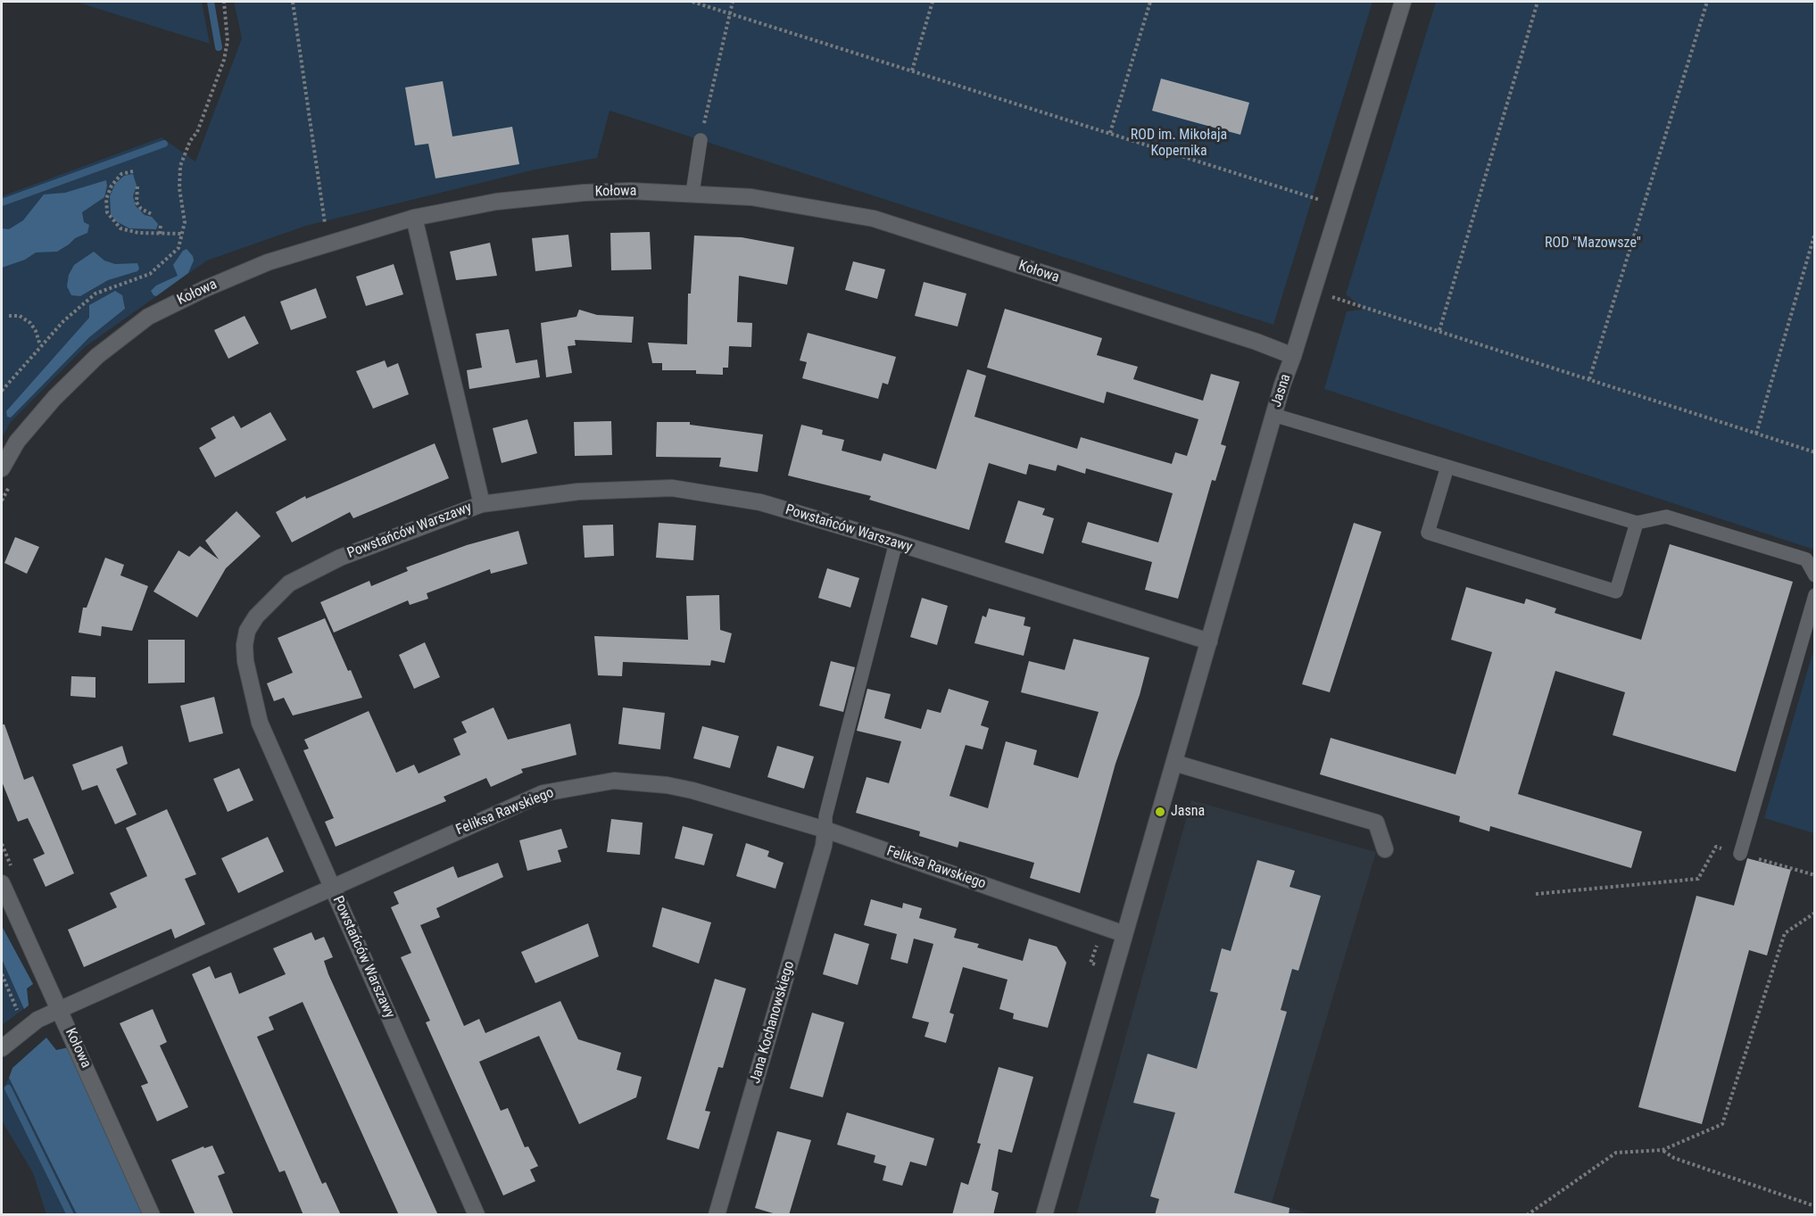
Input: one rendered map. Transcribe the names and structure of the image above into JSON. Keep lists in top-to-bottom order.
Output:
{
  "streets": {
    "street": [
      "Kołowa",
      "Jasna",
      "Powstańców Warszawy",
      "Feliksa Rawskiego",
      "Jana Kochanowskiego"
    ]
  },
  "crossings": [
    ["Kołowa", "Jasna"],
    ["Kołowa", "Feliksa Rawskiego"],
    ["Jasna", "Powstańców Warszawy"],
    ["Jasna", "Feliksa Rawskiego"],
    ["Powstańców Warszawy", "Feliksa Rawskiego"],
    ["Feliksa Rawskiego", "Jana Kochanowskiego"]
  ],
  "parks": ["ROD im. Mikołaja Kopernika", "ROD \"Mazowsze\""],
  "places": ["Jasna"]
}
